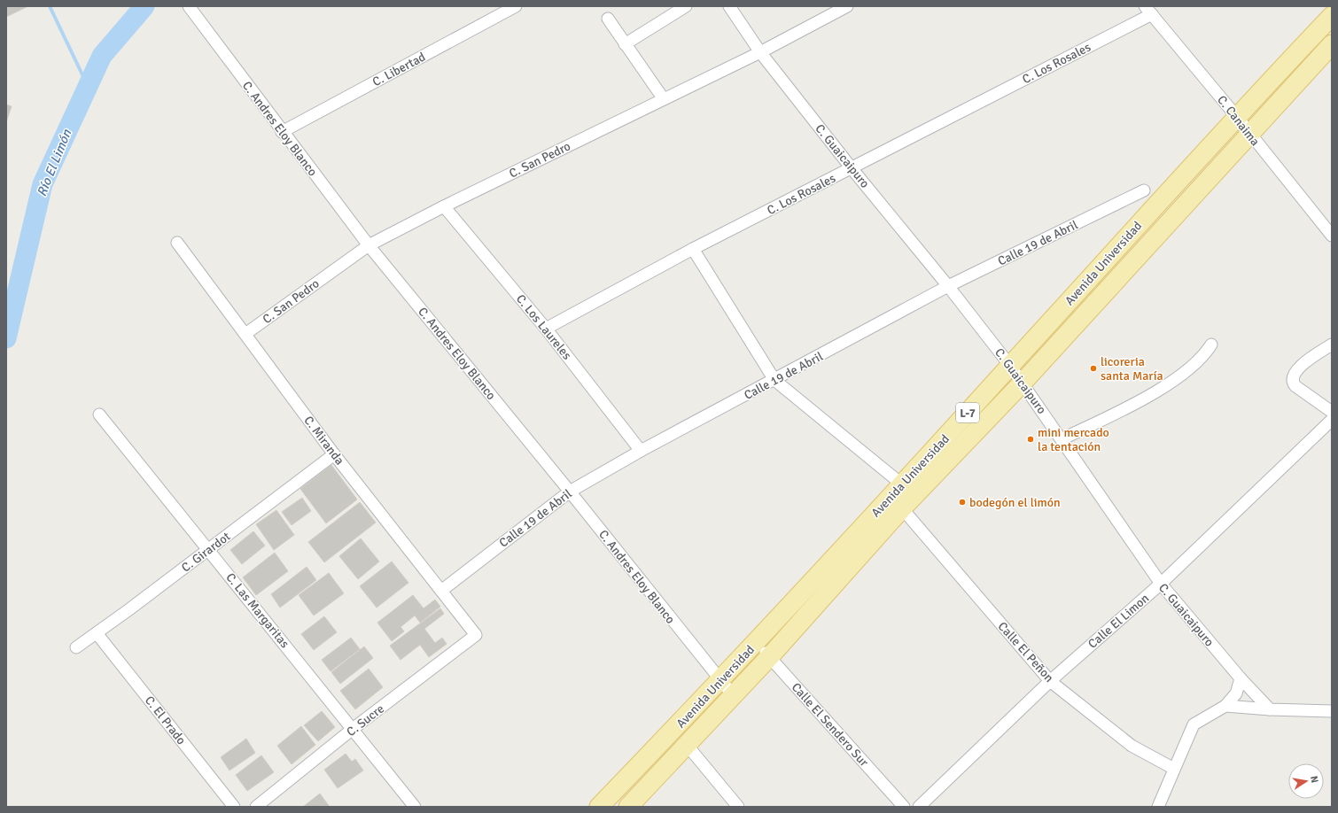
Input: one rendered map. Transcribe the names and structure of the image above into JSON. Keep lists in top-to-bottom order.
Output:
{
  "streets": {
    "main road": ["Avenida Universidad", "L-7"],
    "street": [
      "C. Los Rosales",
      "C. Libertad",
      "C. Canaima",
      "C. Andres Eloy Blanco",
      "C. Guaicaipuro",
      "C. San Pedro",
      "Calle 19 de Abril",
      "C. Los Laureles",
      "C. Miranda",
      "C. Girardot",
      "C. Las Margaritas",
      "Calle El Limon",
      "Calle El Peñon",
      "C. El Prado",
      "C. Sucre",
      "Calle El Sendero Sur"
    ]
  },
  "crossings": [
    ["C. Los Rosales", "C. Canaima"],
    ["C. Los Rosales", "C. Guaicaipuro"],
    ["C. Los Rosales", "C. Los Laureles"],
    ["C. Libertad", "C. Andres Eloy Blanco"],
    ["C. Canaima", "Avenida Universidad"],
    ["C. Andres Eloy Blanco", "C. San Pedro"],
    ["C. Andres Eloy Blanco", "Calle 19 de Abril"],
    ["C. Andres Eloy Blanco", "Avenida Universidad"],
    ["C. Guaicaipuro", "C. San Pedro"],
    ["C. Guaicaipuro", "Calle 19 de Abril"],
    ["C. Guaicaipuro", "Avenida Universidad"],
    ["C. Guaicaipuro", "Calle El Limon"],
    ["C. San Pedro", "C. Los Laureles"],
    ["C. San Pedro", "C. Miranda"],
    ["Calle 19 de Abril", "C. Los Laureles"],
    ["Calle 19 de Abril", "C. Miranda"],
    ["Avenida Universidad", "Calle El Peñon"],
    ["Avenida Universidad", "Calle El Sendero Sur"],
    ["C. Miranda", "C. Girardot"],
    ["C. Miranda", "C. Sucre"],
    ["C. Girardot", "C. Las Margaritas"],
    ["C. Girardot", "C. El Prado"],
    ["C. Las Margaritas", "C. Sucre"],
    ["Calle El Limon", "Calle El Peñon"]
  ],
  "water": ["Río El Limón"],
  "places": ["licoreria santa María", "mini mercado la tentación", "bodegón el limón"],
  "north": "right"
}
